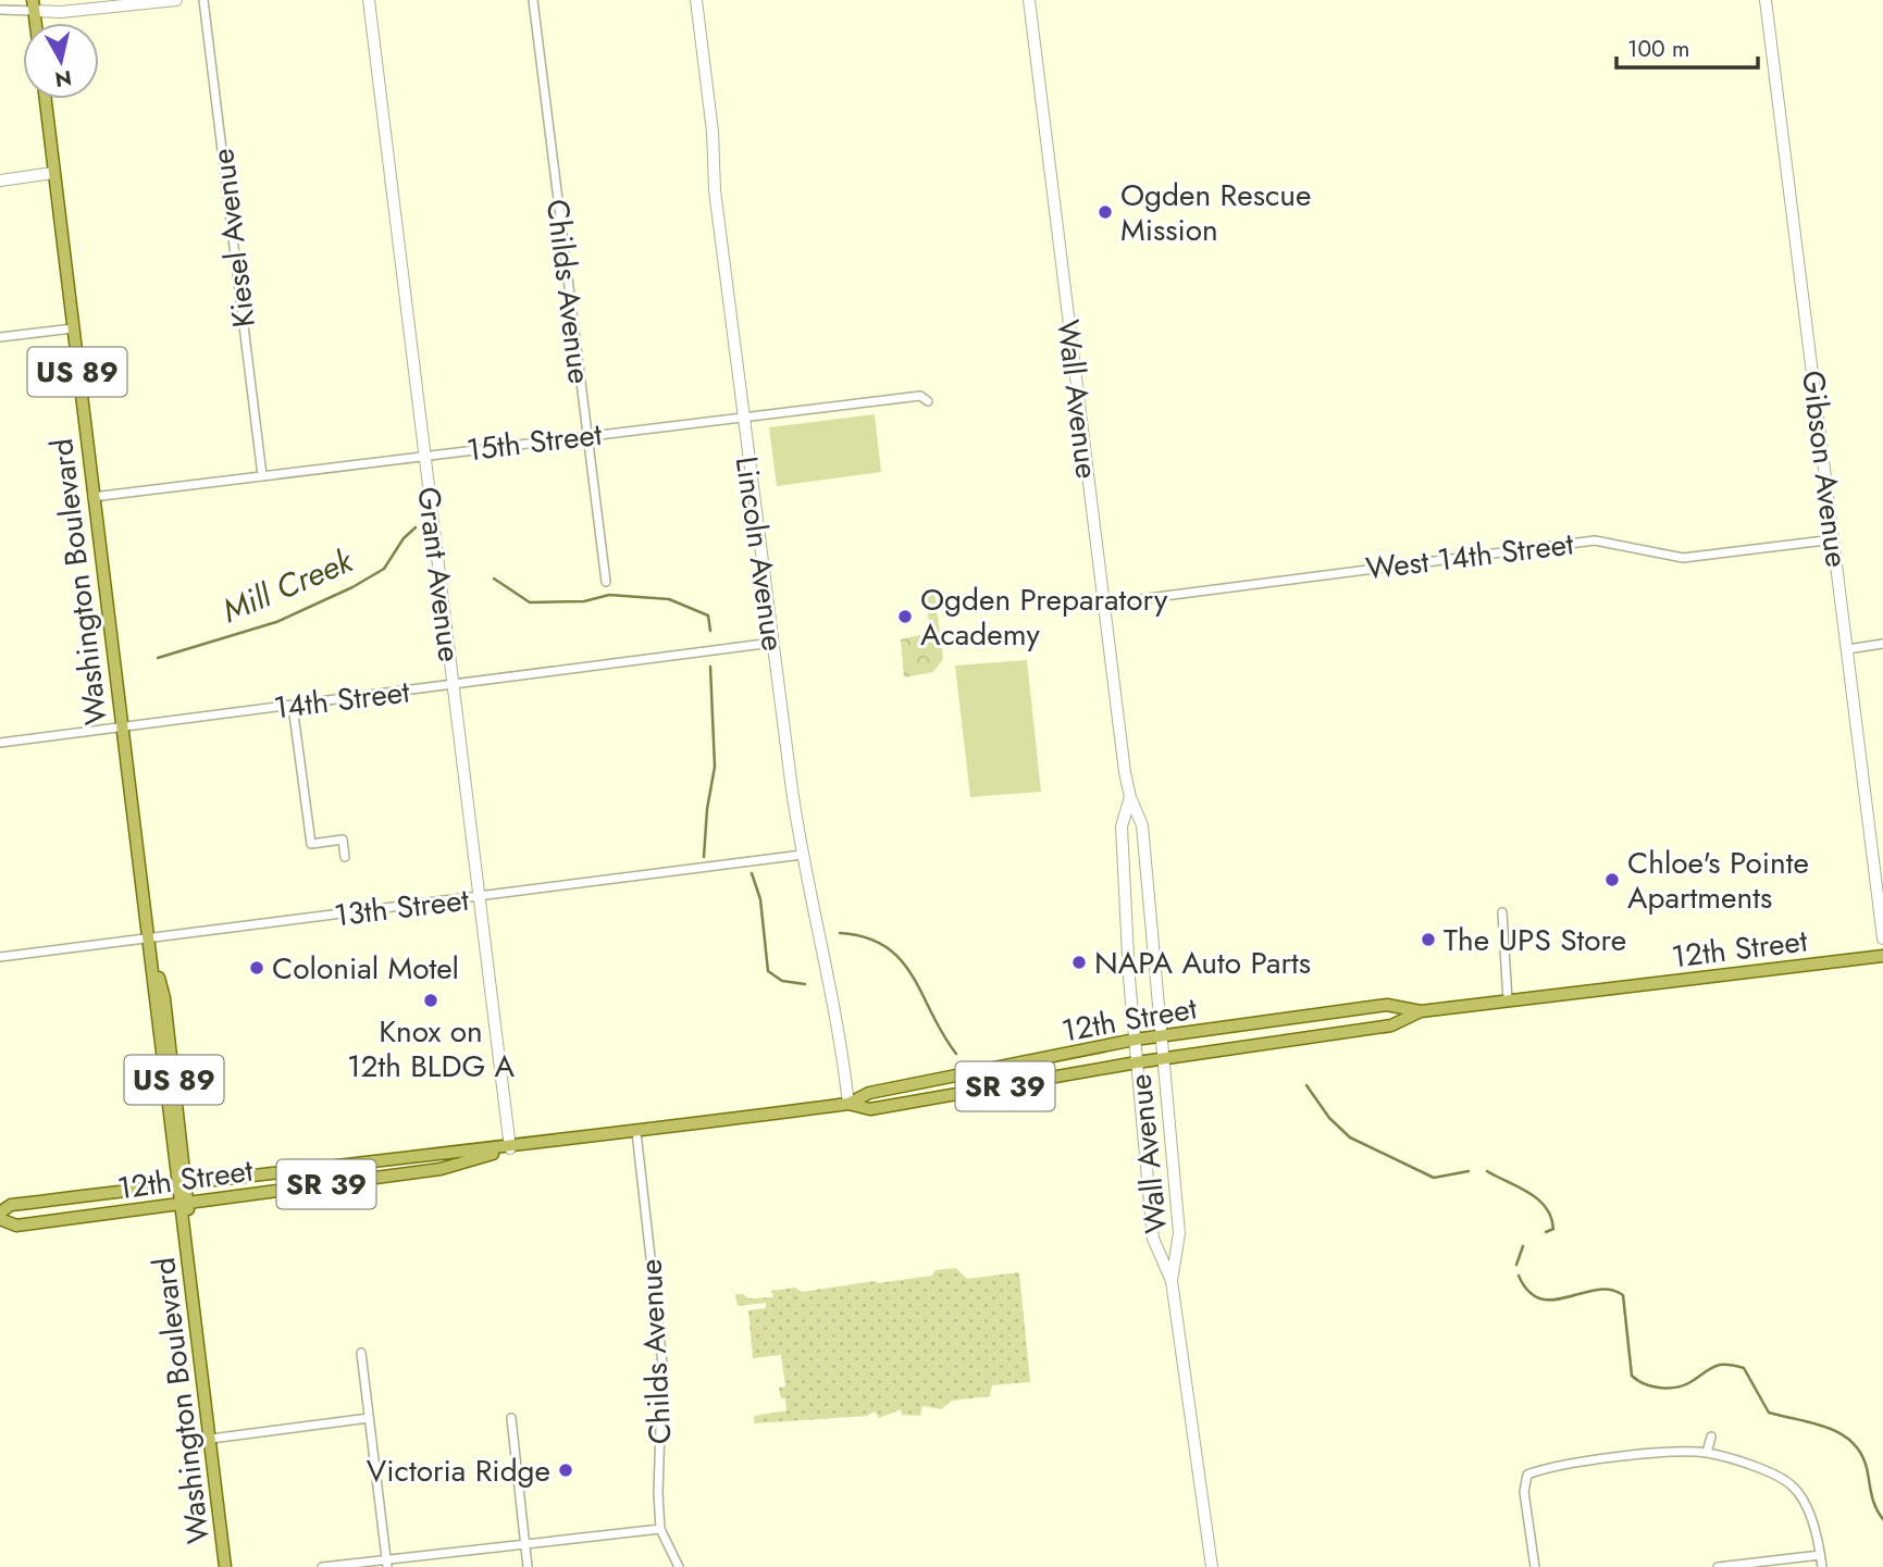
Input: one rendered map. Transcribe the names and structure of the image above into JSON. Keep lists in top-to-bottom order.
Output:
{
  "streets": {
    "main road": [
      "US 89",
      "Washington Boulevard",
      "12th Street",
      "SR 39"
    ],
    "street": [
      "Kiesel Avenue",
      "Childs Avenue",
      "Wall Avenue",
      "15th Street",
      "Gibson Avenue",
      "Lincoln Avenue",
      "West 14th Street",
      "Grant Avenue",
      "14th Street",
      "13th Street"
    ]
  },
  "crossings": [
    ["Kiesel Avenue", "15th Street"],
    ["Childs Avenue", "15th Street"],
    ["Childs Avenue", "12th Street"],
    ["Wall Avenue", "West 14th Street"],
    ["Wall Avenue", "12th Street"],
    ["15th Street", "Lincoln Avenue"],
    ["15th Street", "Grant Avenue"],
    ["15th Street", "Washington Boulevard"],
    ["Gibson Avenue", "West 14th Street"],
    ["Lincoln Avenue", "14th Street"],
    ["Lincoln Avenue", "13th Street"],
    ["Lincoln Avenue", "12th Street"],
    ["Grant Avenue", "14th Street"],
    ["Grant Avenue", "13th Street"],
    ["Grant Avenue", "12th Street"],
    ["Washington Boulevard", "14th Street"],
    ["Washington Boulevard", "13th Street"],
    ["Washington Boulevard", "12th Street"]
  ],
  "water": ["Mill Creek"],
  "places": [
    "Ogden Rescue Mission",
    "Ogden Preparatory Academy",
    "Chloe's Pointe Apartments",
    "The UPS Store",
    "NAPA Auto Parts",
    "Colonial Motel",
    "Knox on 12th BLDG A",
    "Victoria Ridge"
  ],
  "scale_bar": "100 m",
  "north": "bottom"
}
